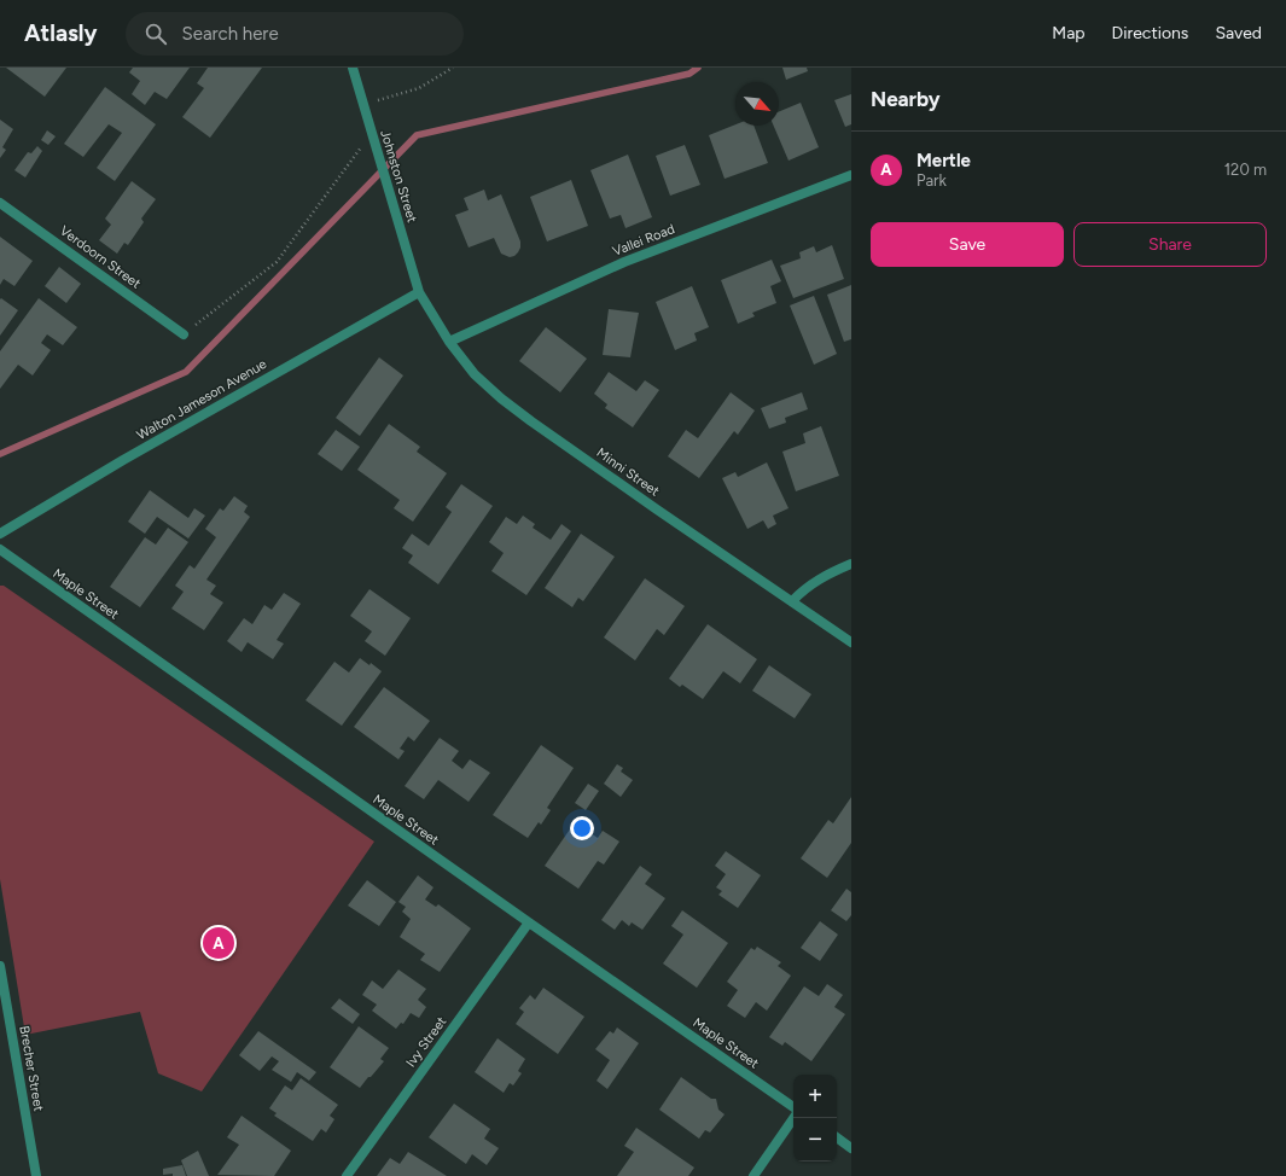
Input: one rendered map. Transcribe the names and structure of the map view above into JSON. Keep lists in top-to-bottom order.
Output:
{
  "streets": {
    "street": [
      "Johnston Street",
      "Vallei Road",
      "Verdoorn Street",
      "Walton Jameson Avenue",
      "Minni Street",
      "Maple Street",
      "Ivy Street",
      "Brecher Street"
    ]
  },
  "crossings": [
    ["Johnston Street", "Walton Jameson Avenue"],
    ["Johnston Street", "Minni Street"],
    ["Vallei Road", "Minni Street"],
    ["Walton Jameson Avenue", "Minni Street"],
    ["Maple Street", "Ivy Street"]
  ],
  "north": "bottom right",
  "page": {
    "header": "Atlasly",
    "search": "Search here",
    "nav": ["Map", "Directions", "Saved"],
    "heading": "Nearby",
    "list": [
      {
        "mark": "A",
        "name": "Mertle",
        "note": "Park",
        "value": "120 m"
      }
    ],
    "buttons": ["Save", "Share"],
    "pins": "A",
    "map_buttons": ["+", "−"]
  }
}
